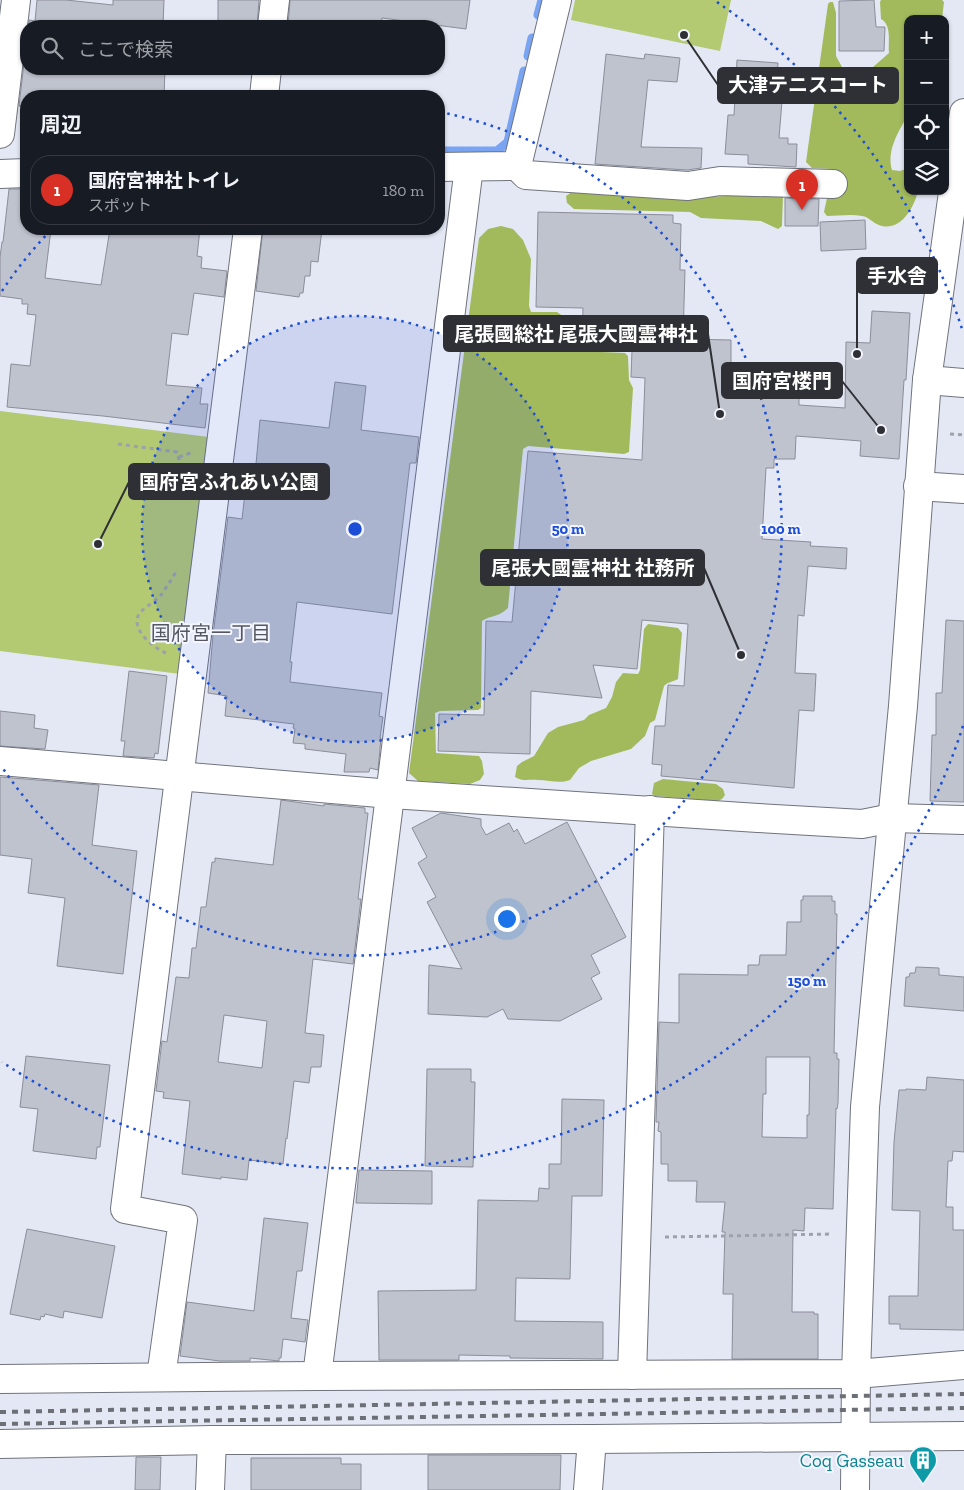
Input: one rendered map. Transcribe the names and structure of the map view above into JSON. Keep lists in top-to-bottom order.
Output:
{
  "districts": ["国府宮一丁目"],
  "places": {
    "other": [
      "大津テニスコート",
      "手水舎",
      "尾張國総社 尾張大國霊神社",
      "国府宮楼門",
      "国府宮ふれあい公園",
      "尾張大國霊神社 社務所"
    ],
    "building": ["Coq Gasseau"]
  },
  "page": {
    "map_buttons": ["+", "−"],
    "search": "ここで検索",
    "heading": "周辺",
    "list": [
      {
        "mark": "1",
        "name": "国府宮神社トイレ",
        "note": "スポット",
        "value": "180 m"
      }
    ],
    "pins": "1"
  },
  "rings": ["50 m", "100 m", "150 m"]
}
